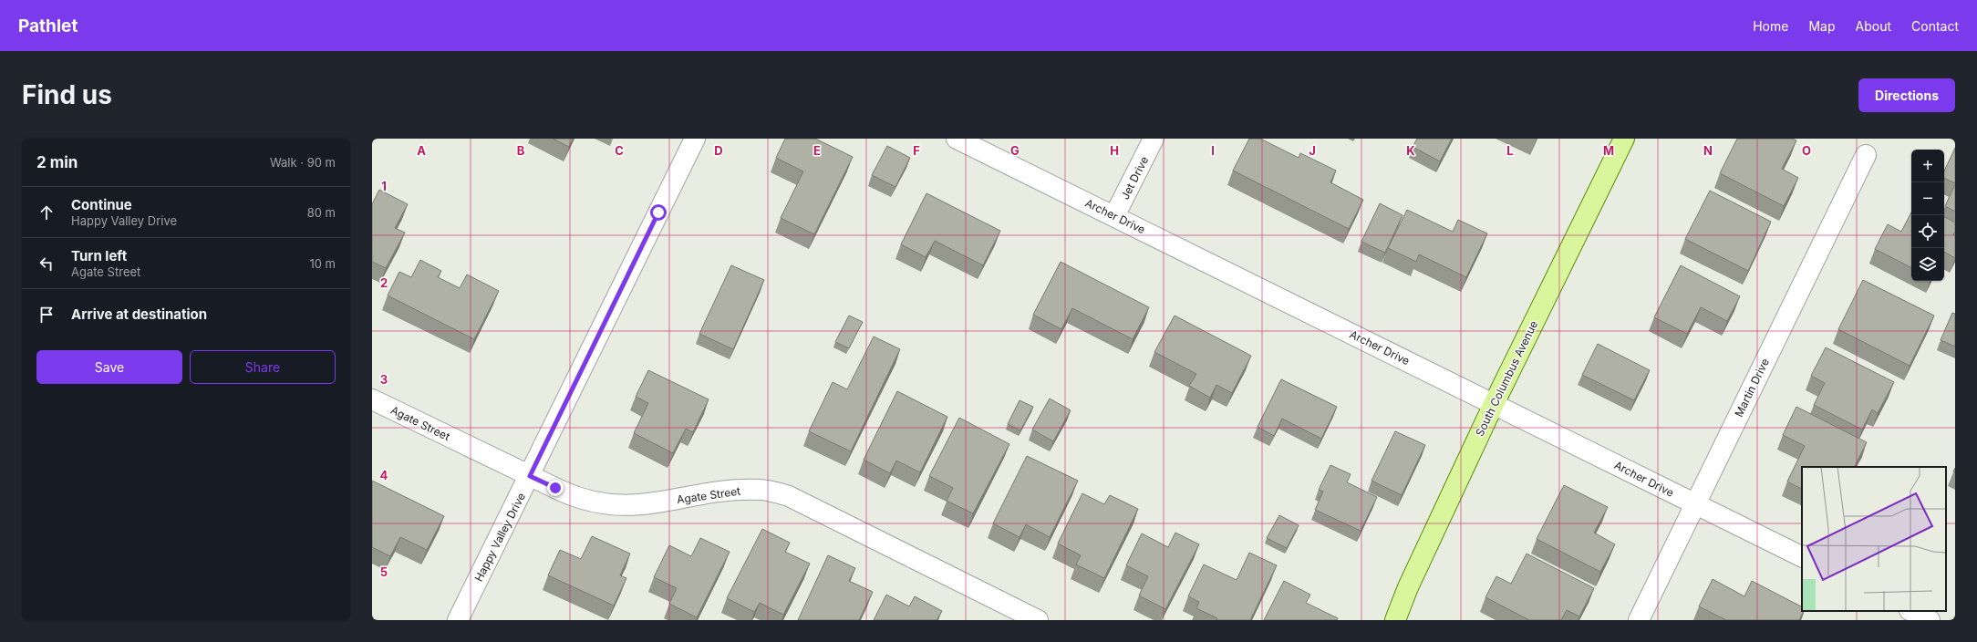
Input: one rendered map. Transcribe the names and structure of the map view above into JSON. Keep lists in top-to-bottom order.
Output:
{
  "streets": {
    "main road": ["South Columbus Avenue"],
    "street": [
      "Jet Drive",
      "Archer Drive",
      "Martin Drive",
      "Agate Street",
      "Happy Valley Drive"
    ]
  },
  "crossings": [
    ["Jet Drive", "Archer Drive"],
    ["Archer Drive", "South Columbus Avenue"],
    ["Archer Drive", "Martin Drive"],
    ["Agate Street", "Happy Valley Drive"]
  ],
  "page": {
    "header": "Pathlet",
    "nav": [
      "Home",
      "Map",
      "About",
      "Contact"
    ],
    "buttons": [
      "Directions",
      ["Save", "Share"]
    ],
    "title": "Find us",
    "heading": ["2 min", "Walk · 90 m"],
    "map_buttons": ["+", "−"],
    "list": [
      ["Continue", "Happy Valley Drive", "80 m"],
      ["Turn left", "Agate Street", "10 m"],
      "Arrive at destination"
    ]
  },
  "grid": {
    "columns": [
      "A",
      "B",
      "C",
      "D",
      "E",
      "F",
      "G",
      "H",
      "I",
      "J",
      "K",
      "L",
      "M",
      "N",
      "O"
    ],
    "rows": [
      "1",
      "2",
      "3",
      "4",
      "5"
    ]
  }
}
